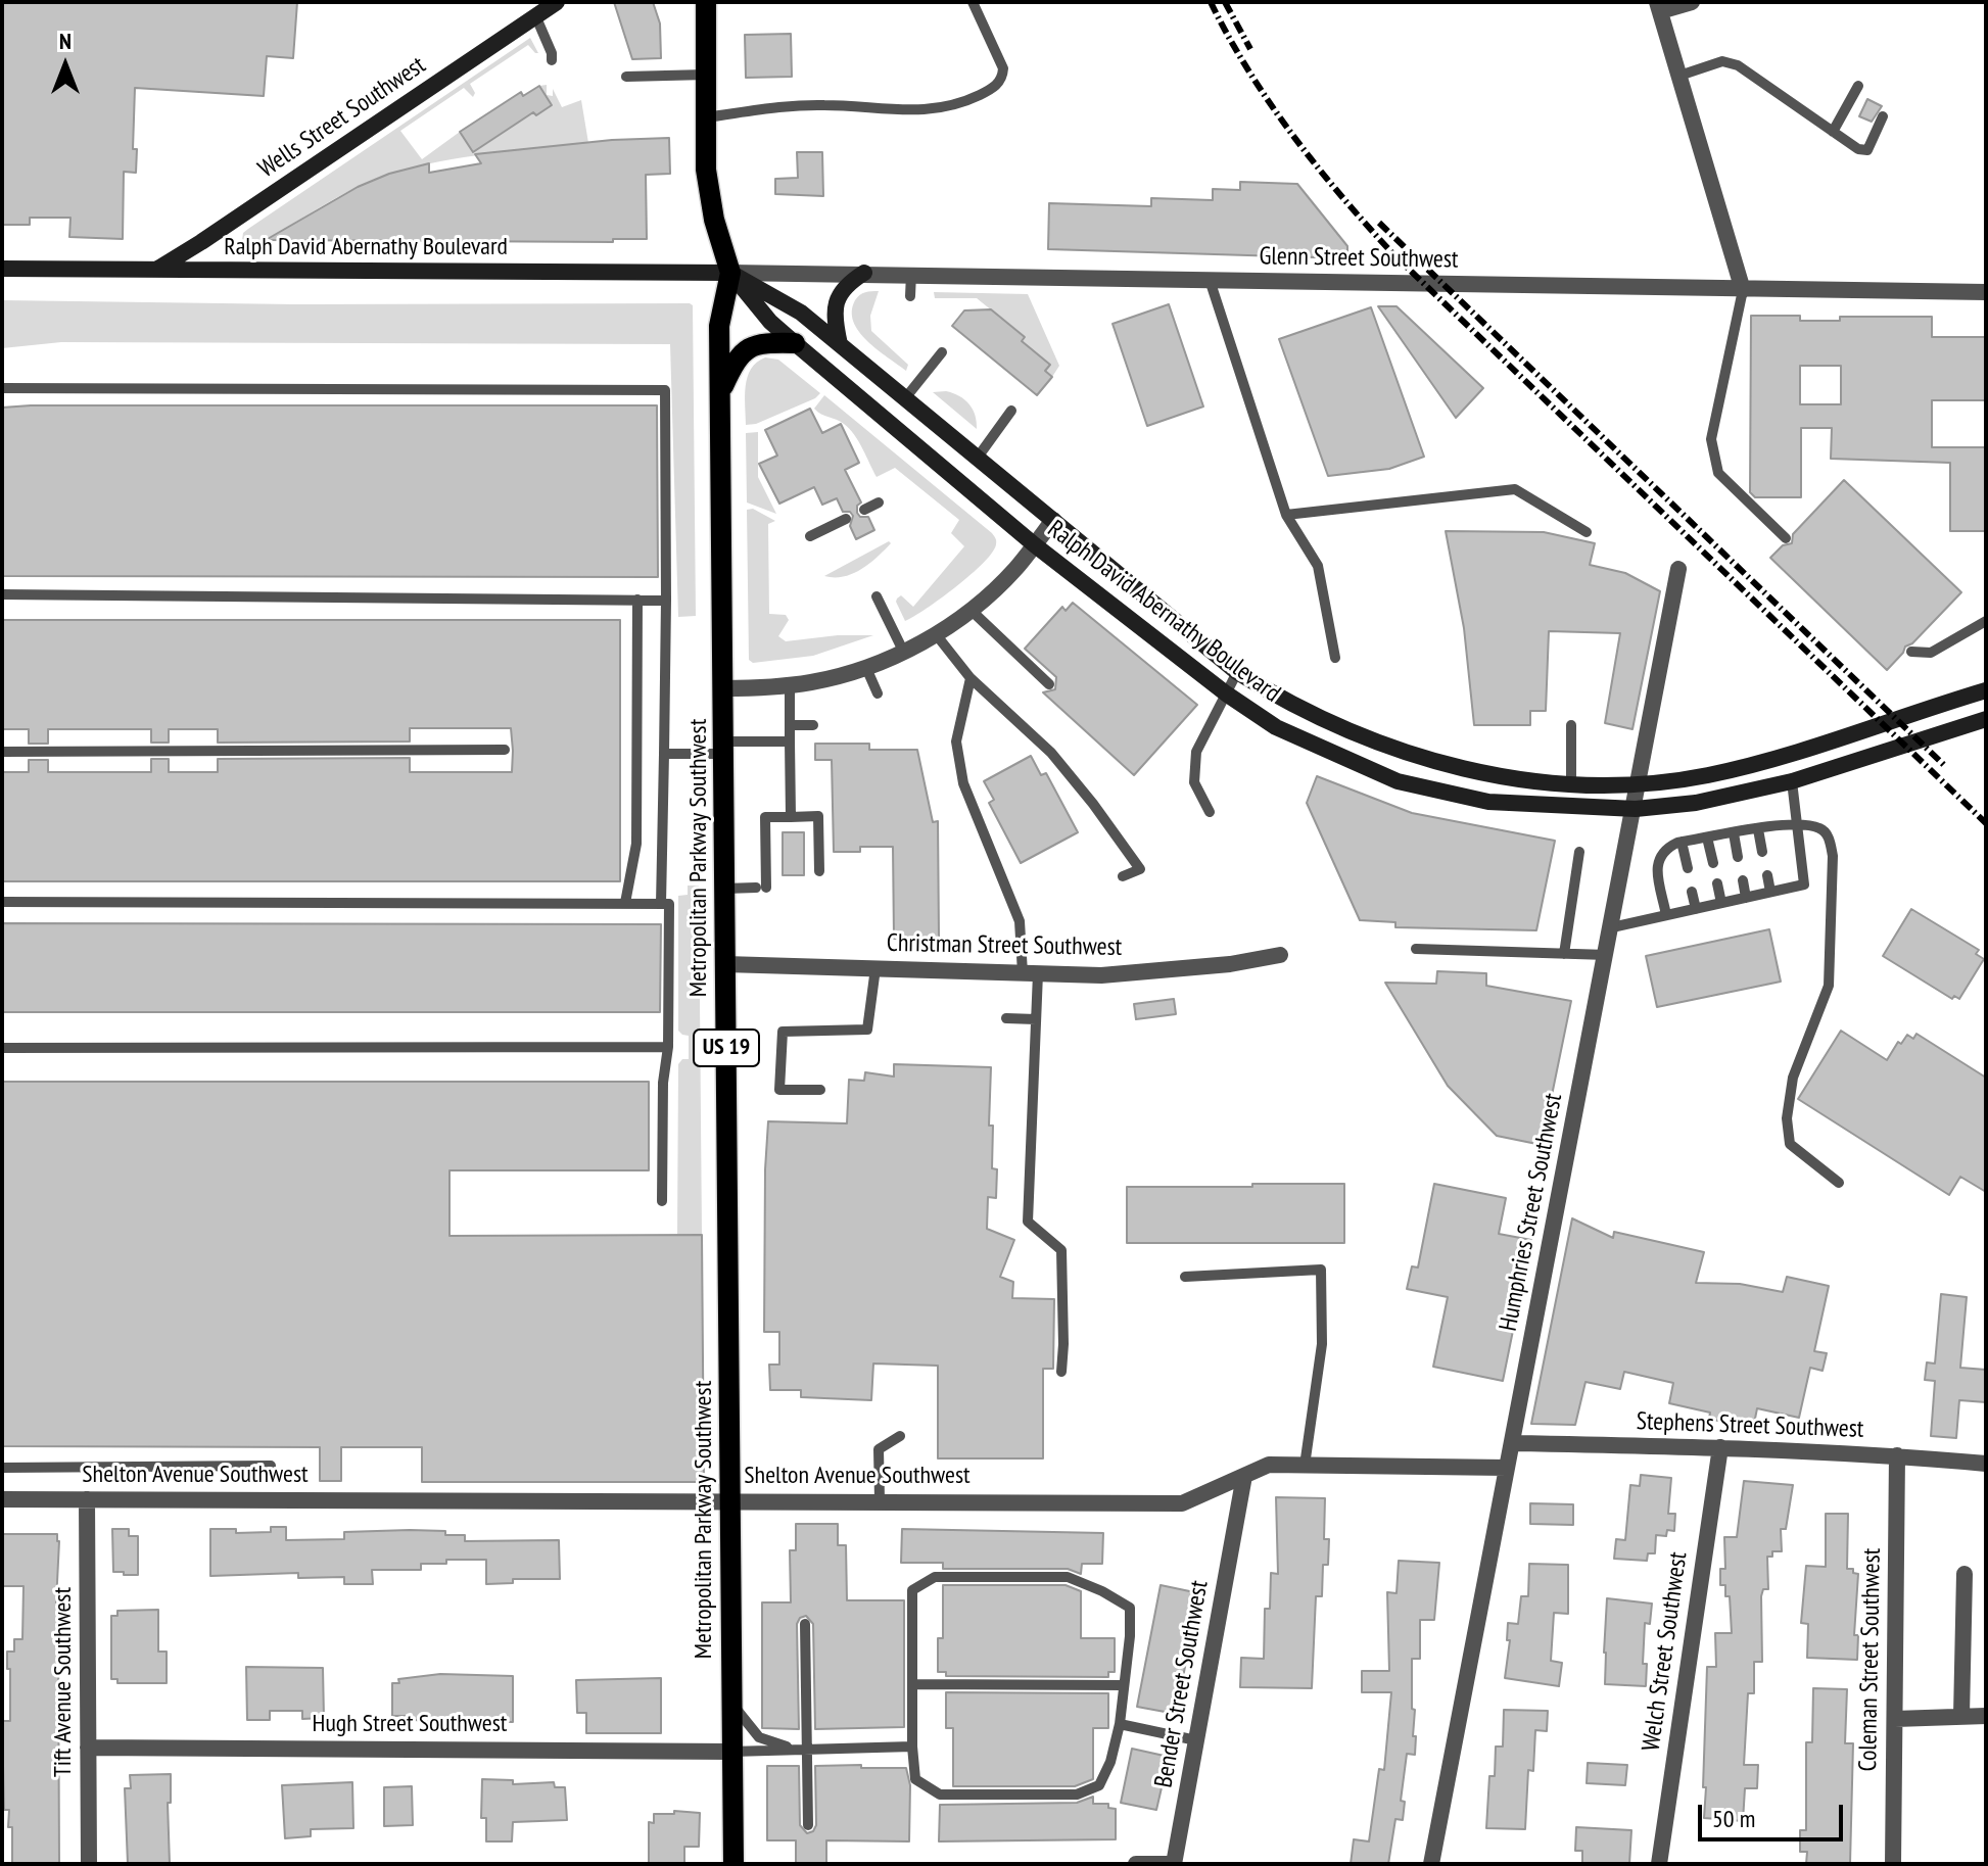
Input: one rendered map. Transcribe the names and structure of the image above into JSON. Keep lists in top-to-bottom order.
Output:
{
  "streets": {
    "main road": [
      "Wells Street Southwest",
      "Ralph David Abernathy Boulevard",
      "Metropolitan Parkway Southwest",
      "US 19"
    ],
    "street": [
      "Glenn Street Southwest",
      "Christman Street Southwest",
      "Humphries Street Southwest",
      "Stephens Street Southwest",
      "Shelton Avenue Southwest",
      "Welch Street Southwest",
      "Coleman Street Southwest",
      "Tift Avenue Southwest",
      "Bender Street Southwest",
      "Hugh Street Southwest"
    ]
  },
  "crossings": [
    ["Wells Street Southwest", "Ralph David Abernathy Boulevard"],
    ["Ralph David Abernathy Boulevard", "Glenn Street Southwest"],
    ["Ralph David Abernathy Boulevard", "Metropolitan Parkway Southwest"],
    ["Ralph David Abernathy Boulevard", "Humphries Street Southwest"],
    ["Glenn Street Southwest", "Metropolitan Parkway Southwest"],
    ["Metropolitan Parkway Southwest", "Christman Street Southwest"],
    ["Metropolitan Parkway Southwest", "Shelton Avenue Southwest"],
    ["Metropolitan Parkway Southwest", "Hugh Street Southwest"],
    ["Humphries Street Southwest", "Stephens Street Southwest"],
    ["Humphries Street Southwest", "Shelton Avenue Southwest"],
    ["Stephens Street Southwest", "Welch Street Southwest"],
    ["Stephens Street Southwest", "Coleman Street Southwest"],
    ["Shelton Avenue Southwest", "Tift Avenue Southwest"],
    ["Shelton Avenue Southwest", "Bender Street Southwest"],
    ["Tift Avenue Southwest", "Hugh Street Southwest"]
  ],
  "scale_bar": "50 m",
  "north": "top"
}
